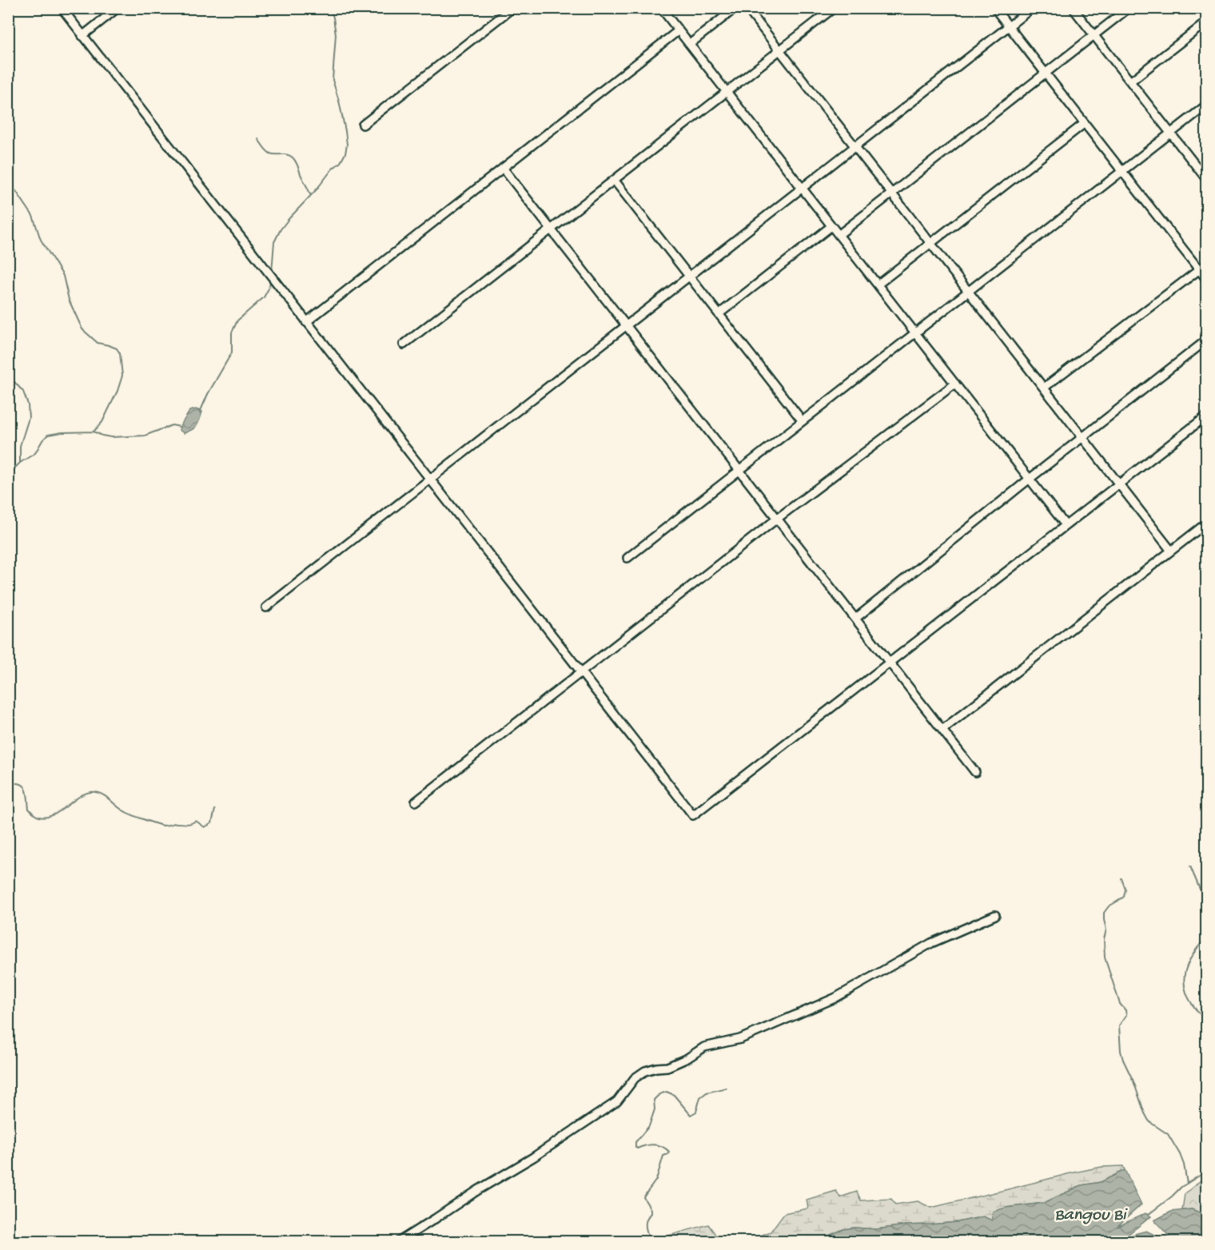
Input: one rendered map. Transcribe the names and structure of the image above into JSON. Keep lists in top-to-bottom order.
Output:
{
  "water": ["Bangou Bi"]
}
